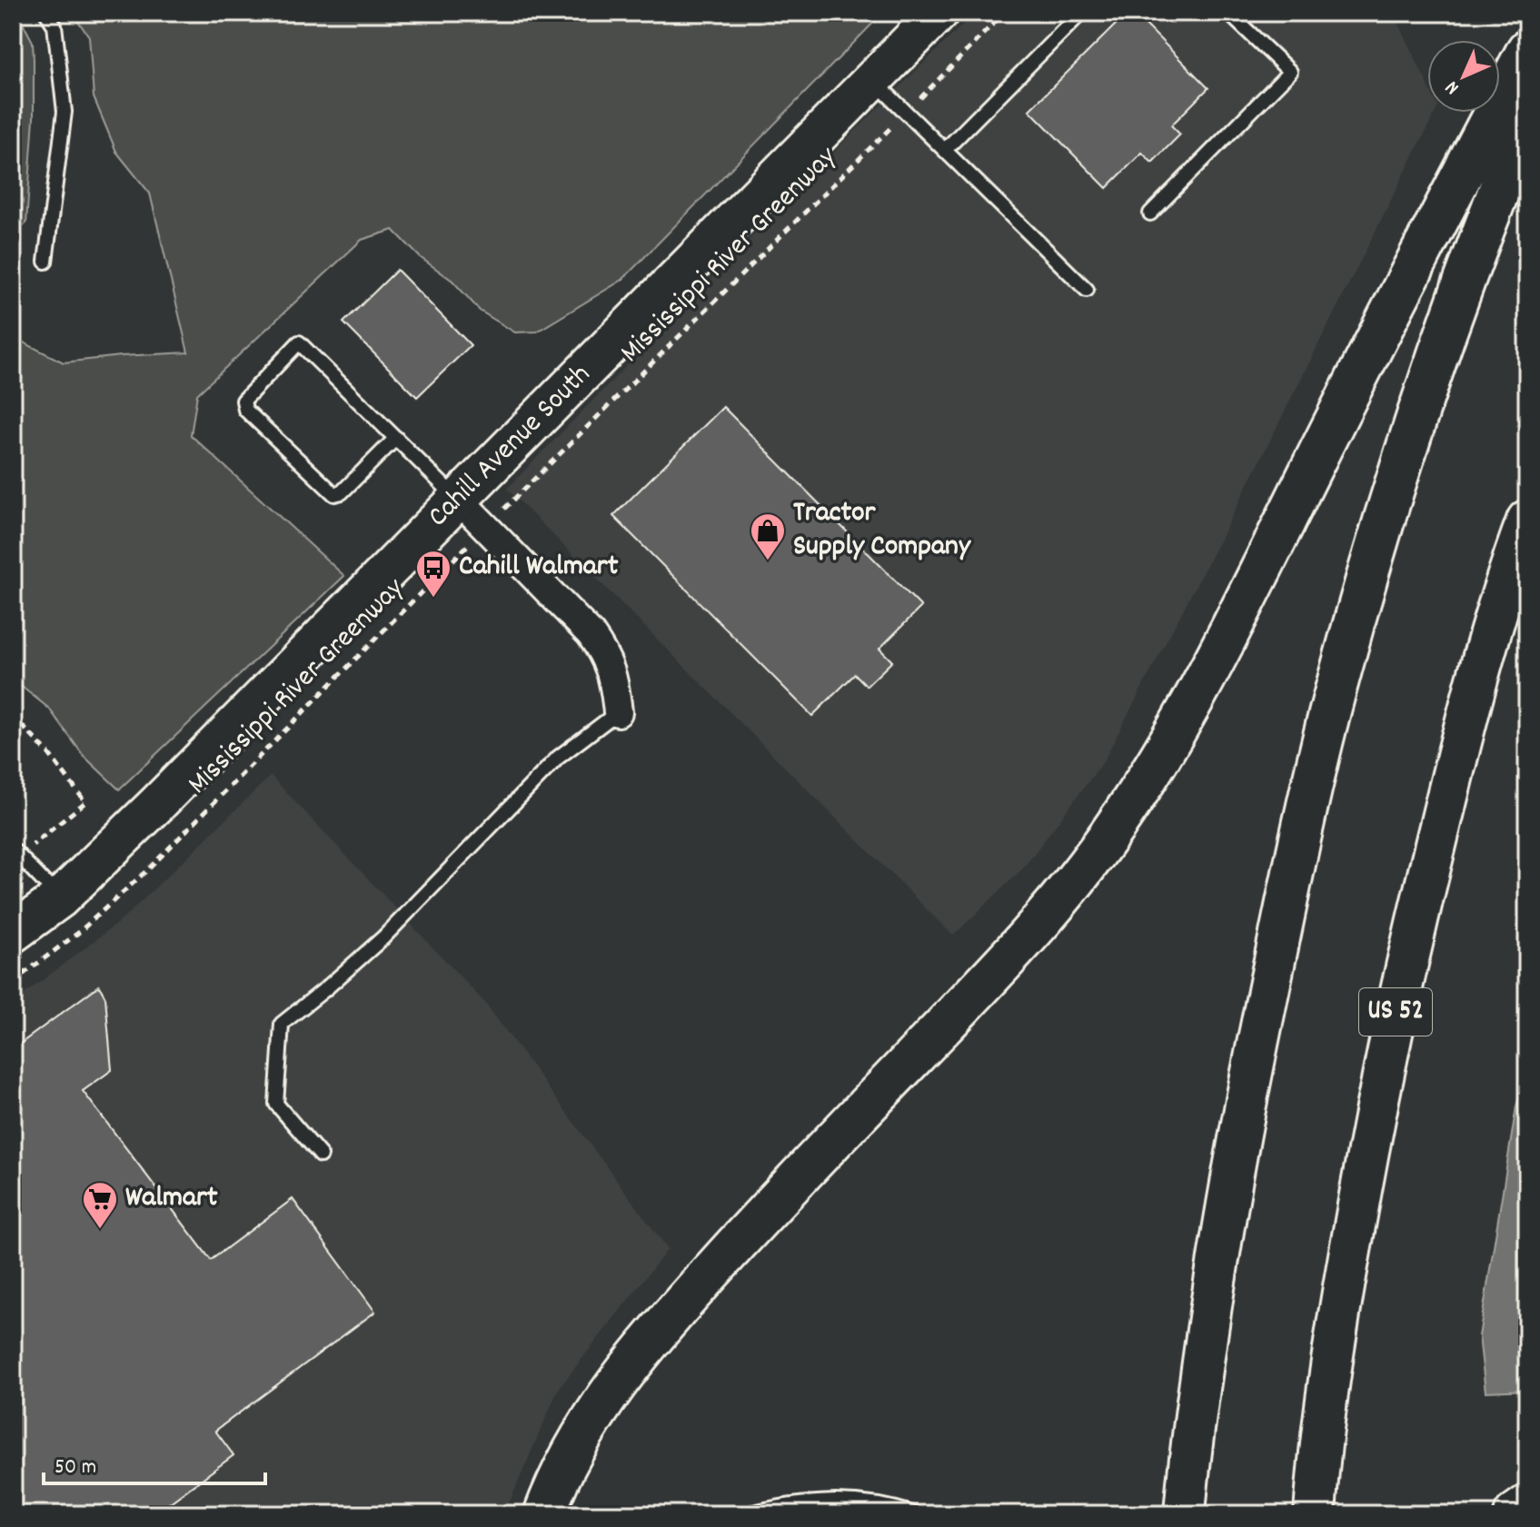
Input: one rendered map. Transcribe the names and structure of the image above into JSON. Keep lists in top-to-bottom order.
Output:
{
  "streets": {
    "highway": ["US 52"],
    "street": ["Cahill Avenue South"],
    "path": ["Mississippi River Greenway"]
  },
  "places": {
    "shop": ["Tractor Supply Company"],
    "bus stop": ["Cahill Walmart"],
    "supermarket": ["Walmart"]
  },
  "scale_bar": "50 m",
  "north": "bottom left"
}
